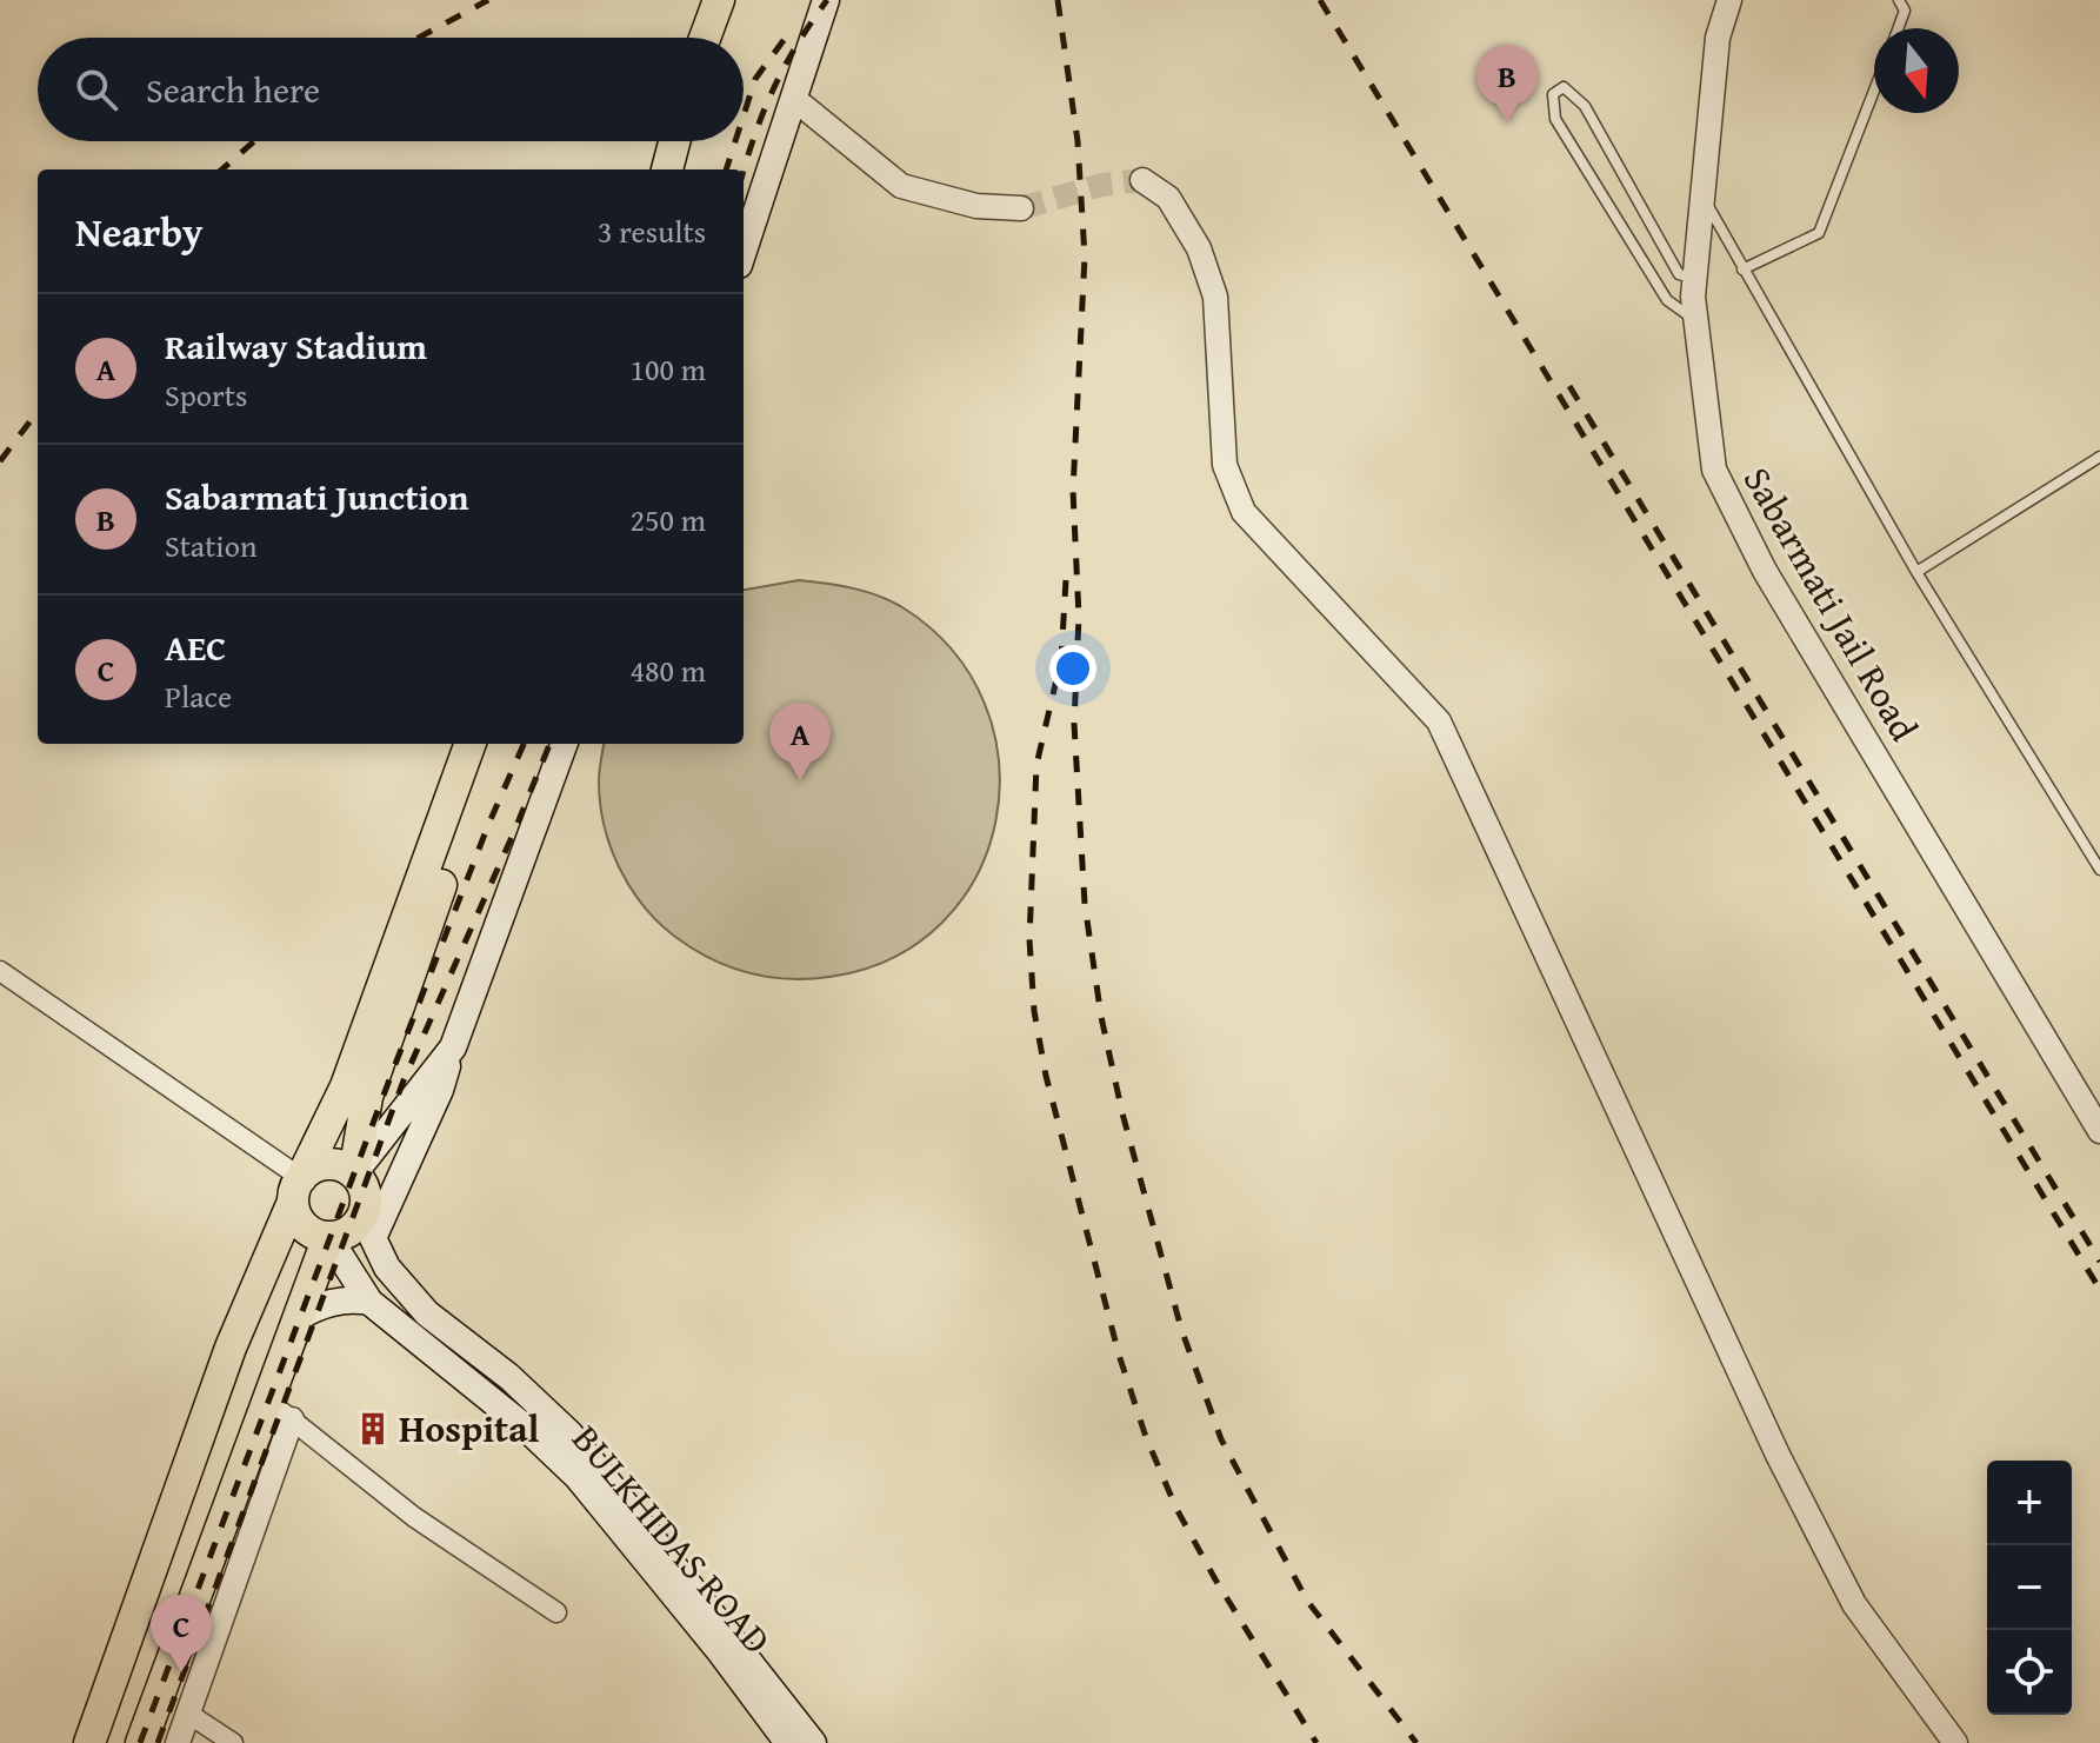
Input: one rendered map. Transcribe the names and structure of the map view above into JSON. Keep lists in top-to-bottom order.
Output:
{
  "streets": {
    "main road": ["BULKHIDAS ROAD"],
    "street": ["Sabarmati Jail Road"]
  },
  "places": {
    "building": ["Hospital"]
  },
  "north": "bottom",
  "page": {
    "search": "Search here",
    "pins": ["B", "A", "C"],
    "heading": ["Nearby", "3 results"],
    "list": [
      {
        "mark": "A",
        "name": "Railway Stadium",
        "note": "Sports",
        "value": "100 m"
      },
      {
        "mark": "B",
        "name": "Sabarmati Junction",
        "note": "Station",
        "value": "250 m"
      },
      {
        "mark": "C",
        "name": "AEC",
        "note": "Place",
        "value": "480 m"
      }
    ],
    "map_buttons": ["+", "−"]
  }
}
